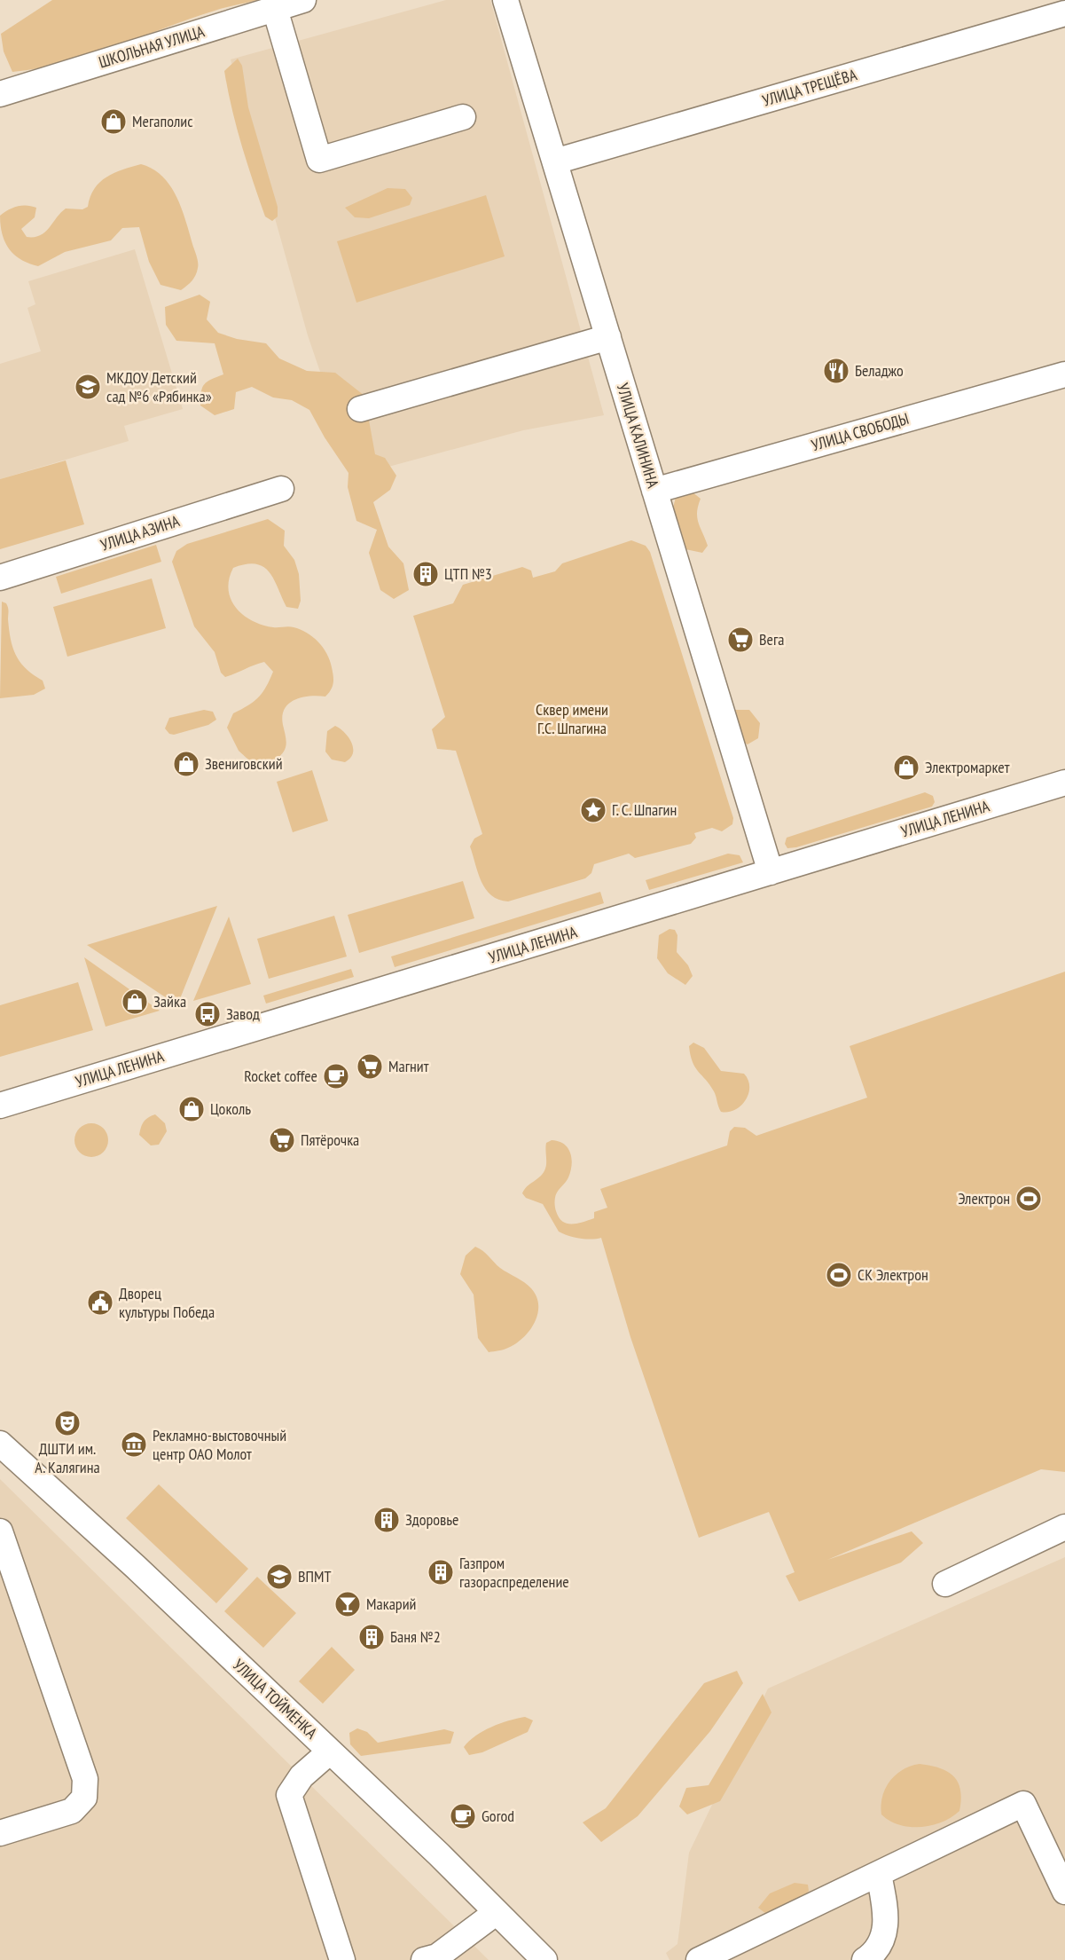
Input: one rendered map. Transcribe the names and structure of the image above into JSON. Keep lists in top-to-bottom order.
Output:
{
  "streets": {
    "street": [
      "ШКОЛЬНАЯ УЛИЦА",
      "УЛИЦА ТРЕЩЁВА",
      "УЛИЦА СВОБОДЫ",
      "УЛИЦА КАЛИНИНА",
      "УЛИЦА АЗИНА",
      "УЛИЦА ЛЕНИНА",
      "УЛИЦА ТОЙМЕНКА"
    ]
  },
  "crossings": [
    ["УЛИЦА ТРЕЩЁВА", "УЛИЦА КАЛИНИНА"],
    ["УЛИЦА СВОБОДЫ", "УЛИЦА КАЛИНИНА"],
    ["УЛИЦА КАЛИНИНА", "УЛИЦА ЛЕНИНА"]
  ],
  "parks": ["Сквер имени Г.С. Шпагина"],
  "places": {
    "shop": [
      "Мегаполис",
      "Звениговский",
      "Электромаркет",
      "Зайка",
      "Цоколь"
    ],
    "restaurant": ["Беладжо"],
    "school or university": ["МКДОУ Детский сад №6 «Рябинка»", "ВПМТ"],
    "building": [
      "ЦТП №3",
      "Здоровье",
      "Газпром газораспределение",
      "Баня №2"
    ],
    "supermarket": ["Вега", "Магнит", "Пятёрочка"],
    "place": ["Г. С. Шпагин"],
    "bus stop": ["Завод"],
    "cafe": ["Rocket coffee", "Gorod"],
    "sports": ["Электрон", "СК Электрон"],
    "public building": ["Дворец культуры Победа"],
    "theatre": ["ДШТИ им. А. Калягина"],
    "museum": ["Рекламно-выстовочный центр ОАО Молот"],
    "bar": ["Макарий"]
  }
}
